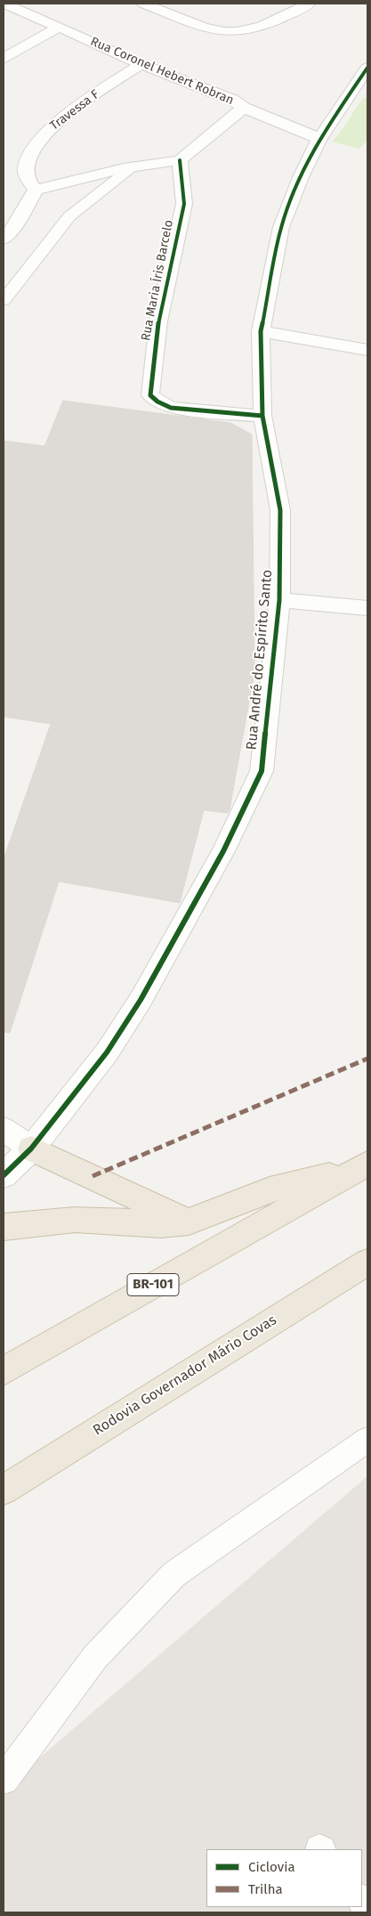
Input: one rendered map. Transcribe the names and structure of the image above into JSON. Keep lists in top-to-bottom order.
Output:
{
  "streets": {
    "highway": ["BR-101", "Rodovia Governador Mário Covas"],
    "street": [
      "Rua Coronel Hebert Robran",
      "Travessa F",
      "Rua Maria Íris Barcelo",
      "Rua André do Espírito Santo"
    ]
  },
  "crossings": [
    ["Rua Coronel Hebert Robran", "Travessa F"],
    ["Rua Coronel Hebert Robran", "Rua André do Espírito Santo"],
    ["Rua Maria Íris Barcelo", "Rua André do Espírito Santo"]
  ],
  "legend": ["Ciclovia", "Trilha"]
}
